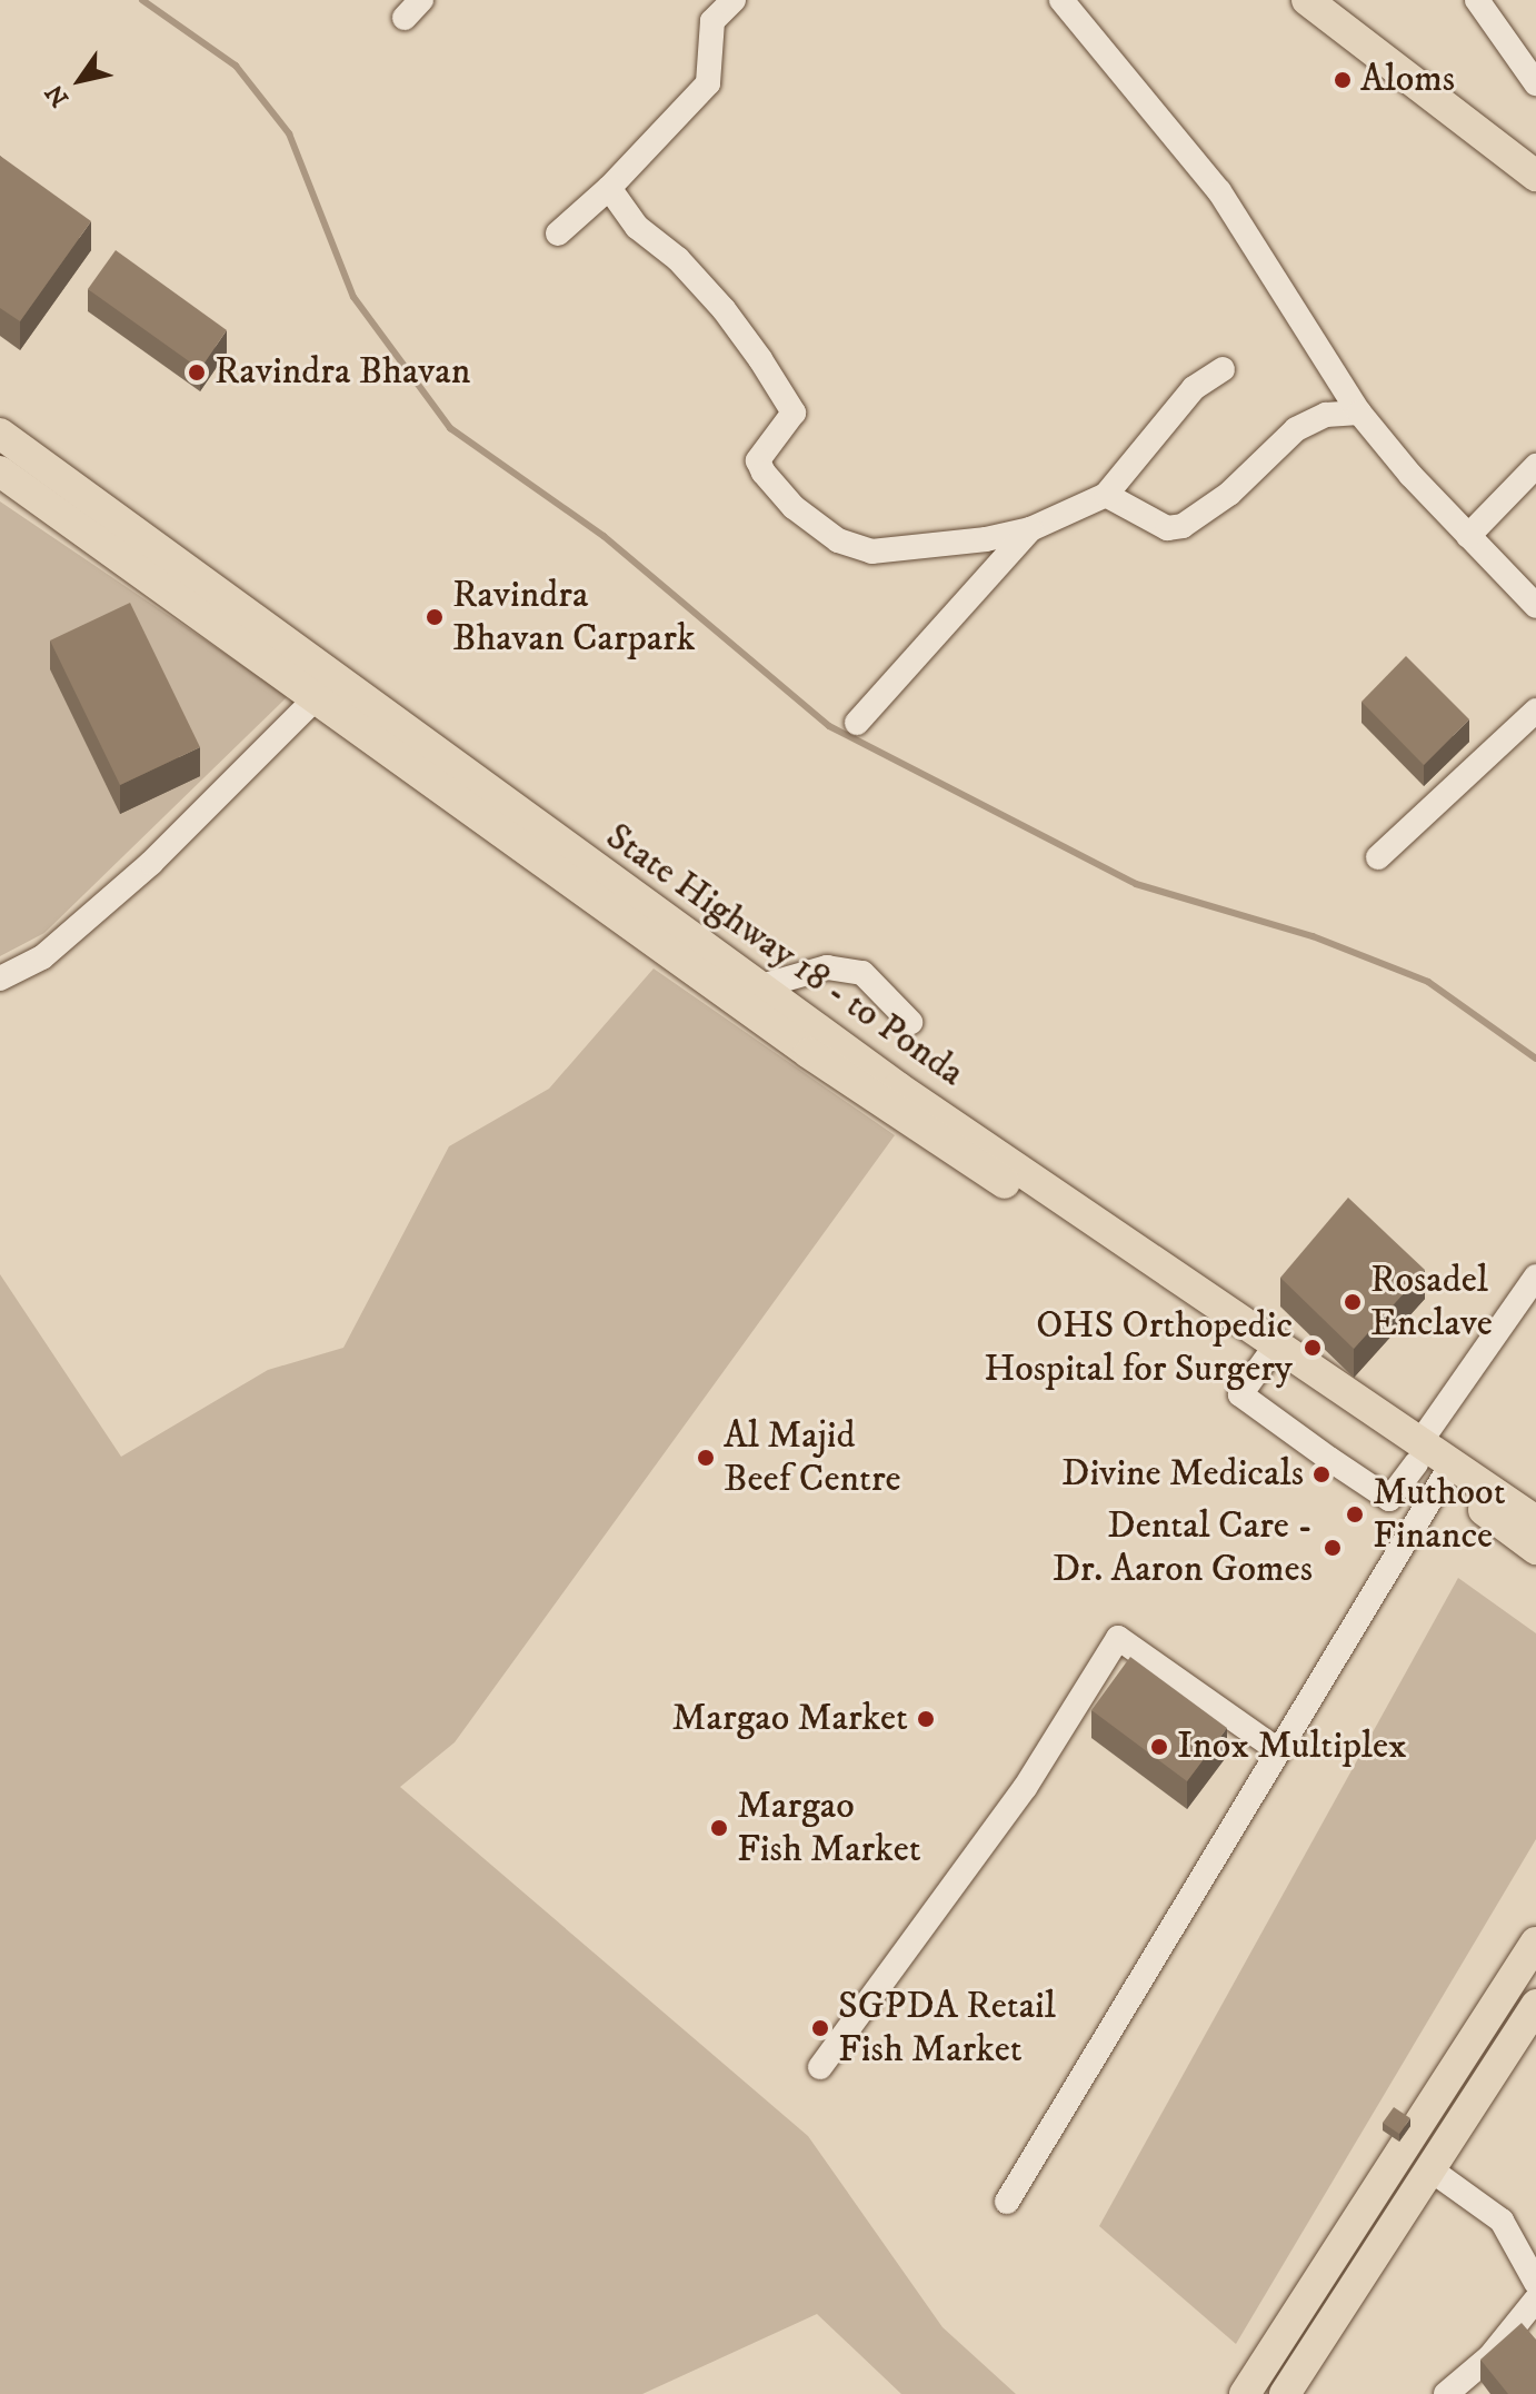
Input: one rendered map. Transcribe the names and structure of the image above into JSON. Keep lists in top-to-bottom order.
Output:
{
  "streets": {
    "main road": ["State Highway 18 - to Ponda"]
  },
  "places": [
    "Aloms",
    "Ravindra Bhavan",
    "Ravindra Bhavan Carpark",
    "Rosadel Enclave",
    "OHS Orthopedic Hospital for Surgery",
    "Al Majid Beef Centre",
    "Divine Medicals",
    "Muthoot Finance",
    "Dental Care - Dr. Aaron Gomes",
    "Margao Market",
    "Inox Multiplex",
    "Margao Fish Market",
    "SGPDA Retail Fish Market"
  ],
  "north": "bottom left"
}
